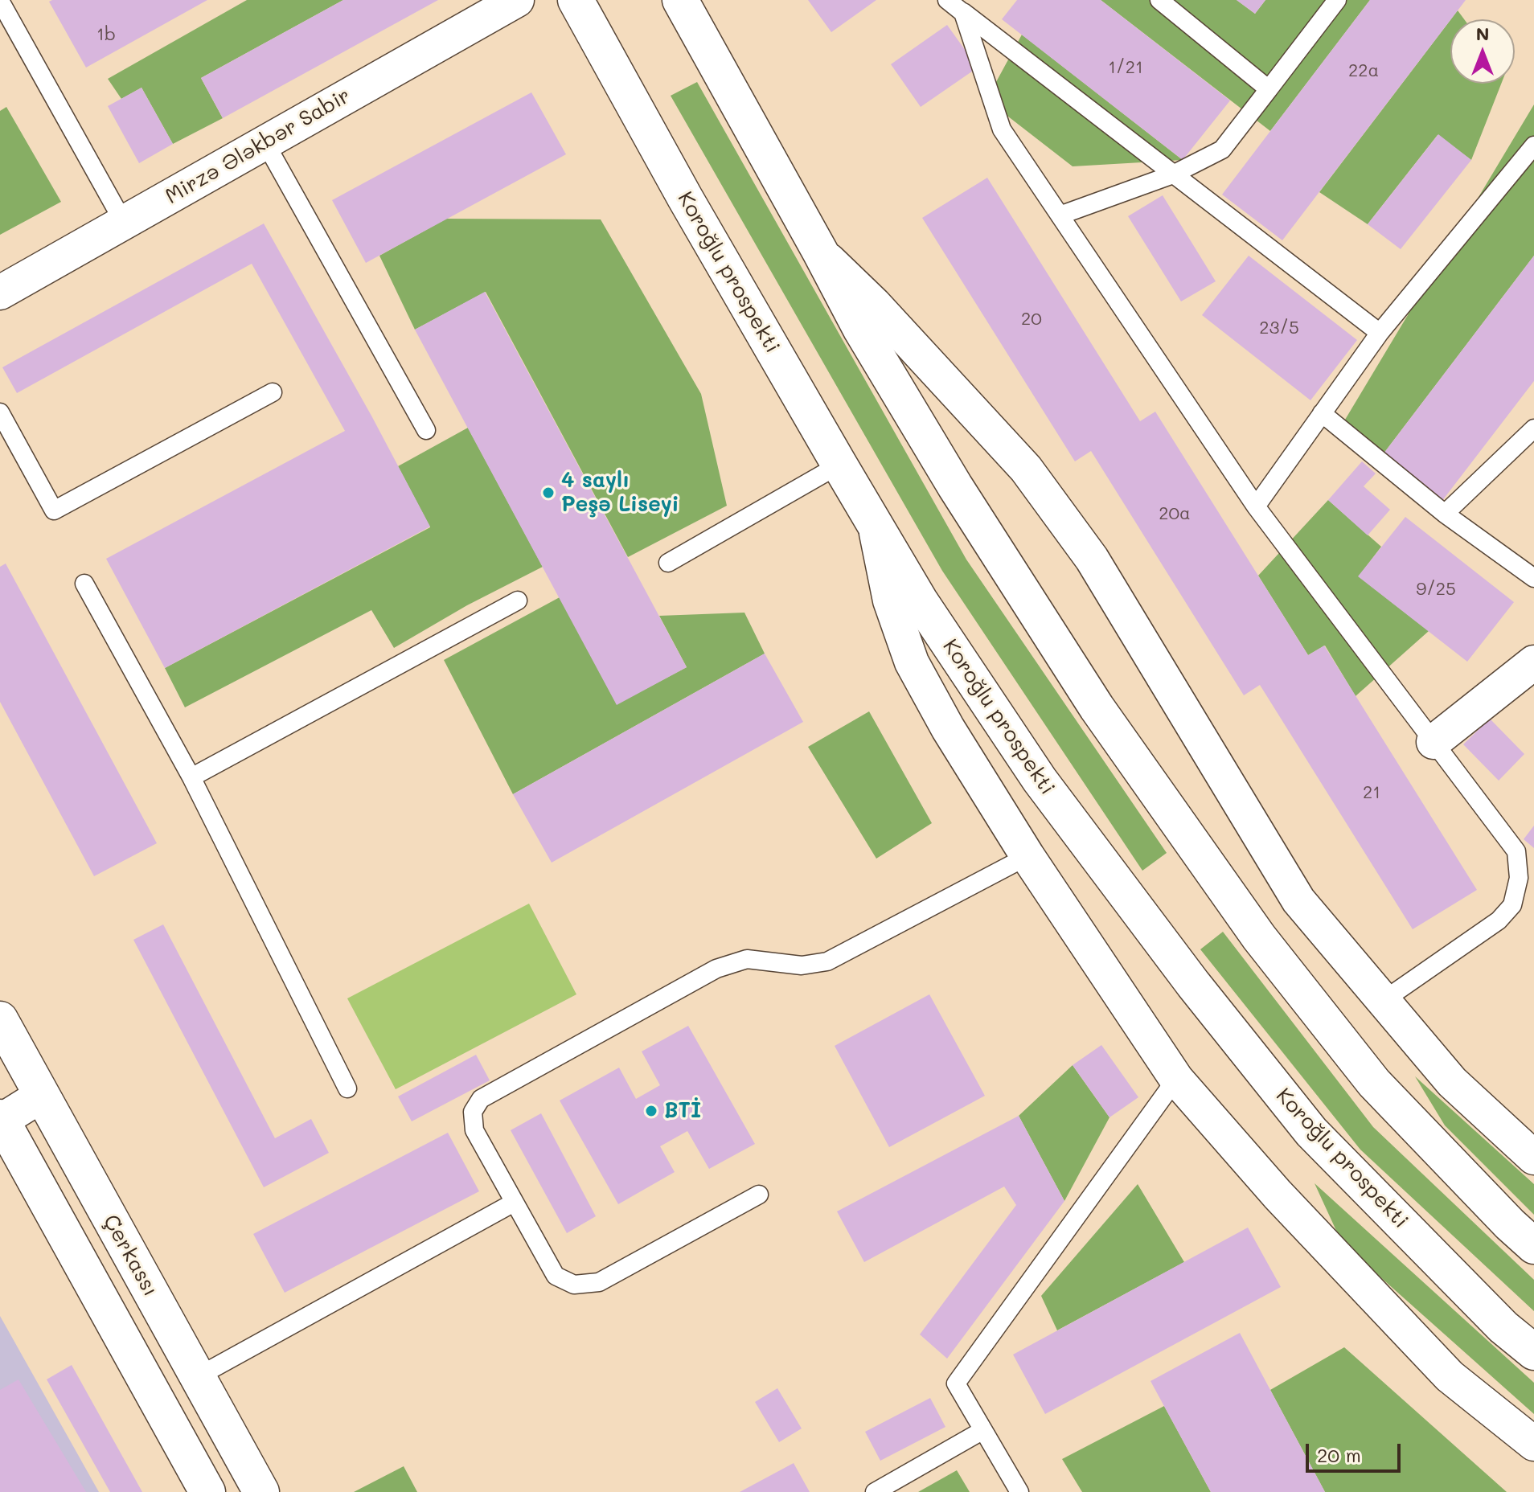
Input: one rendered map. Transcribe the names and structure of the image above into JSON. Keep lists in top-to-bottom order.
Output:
{
  "streets": {
    "main road": ["Koroğlu prospekti", "Çerkassı"],
    "street": ["Mirzə Ələkbər Sabir"]
  },
  "places": ["4 saylı Peşə Liseyi", "BTİ"],
  "house_numbers": [
    "1b",
    "1/21",
    "22a",
    "20",
    "23/5",
    "20a",
    "9/25",
    "21"
  ],
  "scale_bar": "20 m",
  "north": "top"
}
